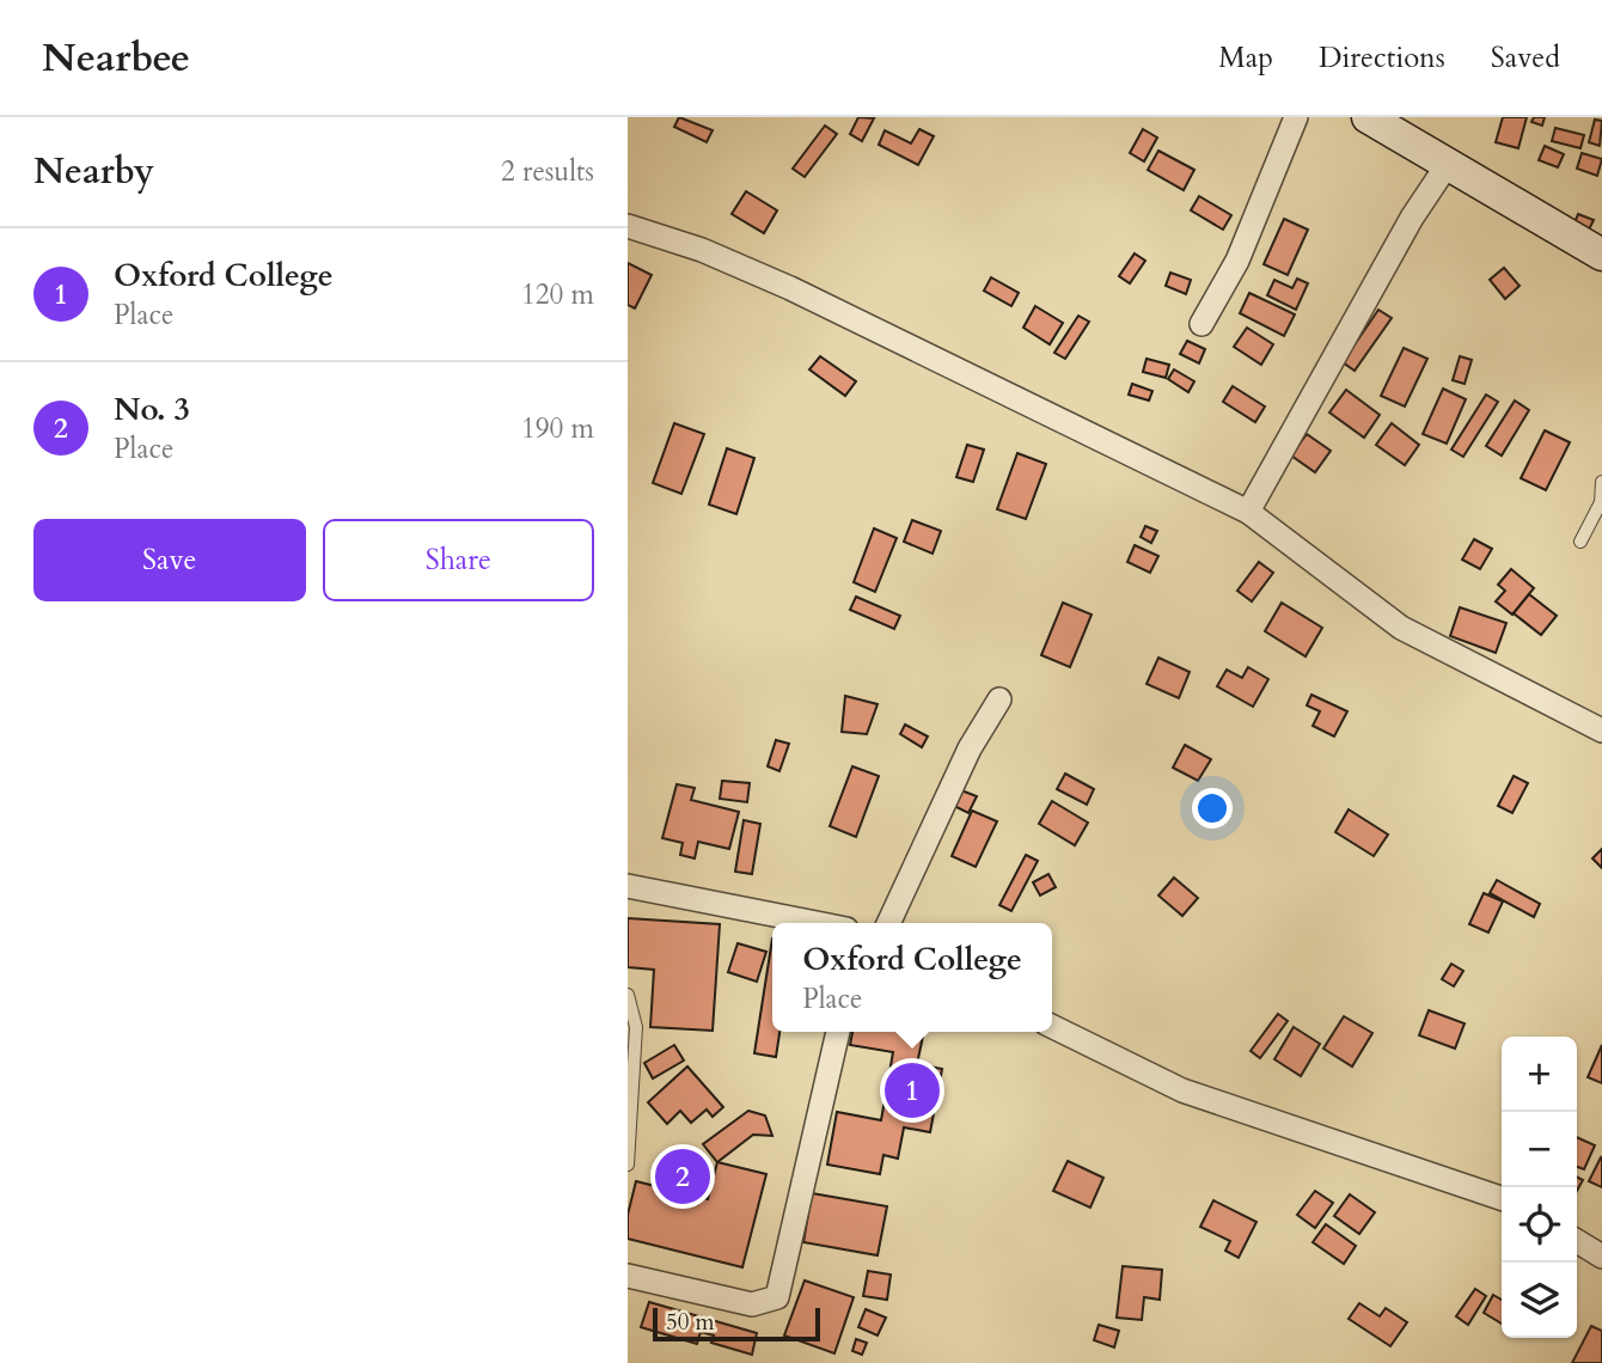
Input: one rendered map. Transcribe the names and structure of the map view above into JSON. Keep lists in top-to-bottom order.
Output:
{
  "scale_bar": "50 m",
  "page": {
    "header": "Nearbee",
    "nav": ["Map", "Directions", "Saved"],
    "heading": ["Nearby", "2 results"],
    "list": [
      {
        "mark": "1",
        "name": "Oxford College",
        "note": "Place",
        "value": "120 m"
      },
      {
        "mark": "2",
        "name": "No. 3",
        "note": "Place",
        "value": "190 m"
      }
    ],
    "buttons": ["Save", "Share"],
    "popup": ["Oxford College", "Place"],
    "map_buttons": ["+", "−"],
    "pins": ["1", "2"],
    "scale": "50 m"
  }
}
